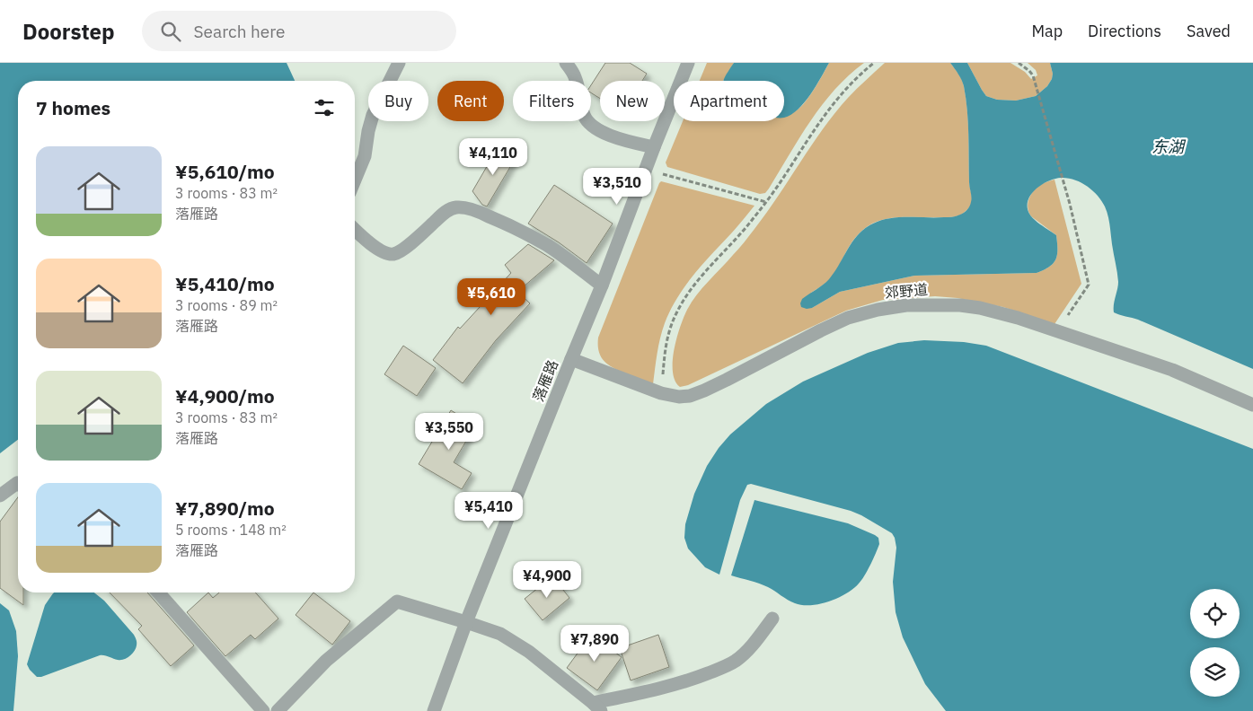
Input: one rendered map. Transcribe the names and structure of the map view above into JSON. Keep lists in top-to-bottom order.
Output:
{
  "streets": {
    "street": ["郊野道", "落雁路"]
  },
  "crossings": [
    ["郊野道", "落雁路"]
  ],
  "water": ["东湖"],
  "page": {
    "header": "Doorstep",
    "search": "Search here",
    "nav": ["Map", "Directions", "Saved"],
    "chip": [
      "Buy",
      "Rent",
      "Filters",
      "New",
      "Apartment"
    ],
    "heading": "7 homes",
    "list": [
      {
        "name": "¥5,610/mo",
        "note": "3 rooms · 83 m² · 落雁路"
      },
      {
        "name": "¥5,410/mo",
        "note": "3 rooms · 89 m² · 落雁路"
      },
      {
        "name": "¥4,900/mo",
        "note": "3 rooms · 83 m² · 落雁路"
      },
      {
        "name": "¥7,890/mo",
        "note": "5 rooms · 148 m² · 落雁路"
      }
    ],
    "price": [
      "¥4,110",
      "¥3,510",
      "¥5,610",
      "¥3,550",
      "¥5,410",
      "¥4,900",
      "¥7,890"
    ]
  }
}
